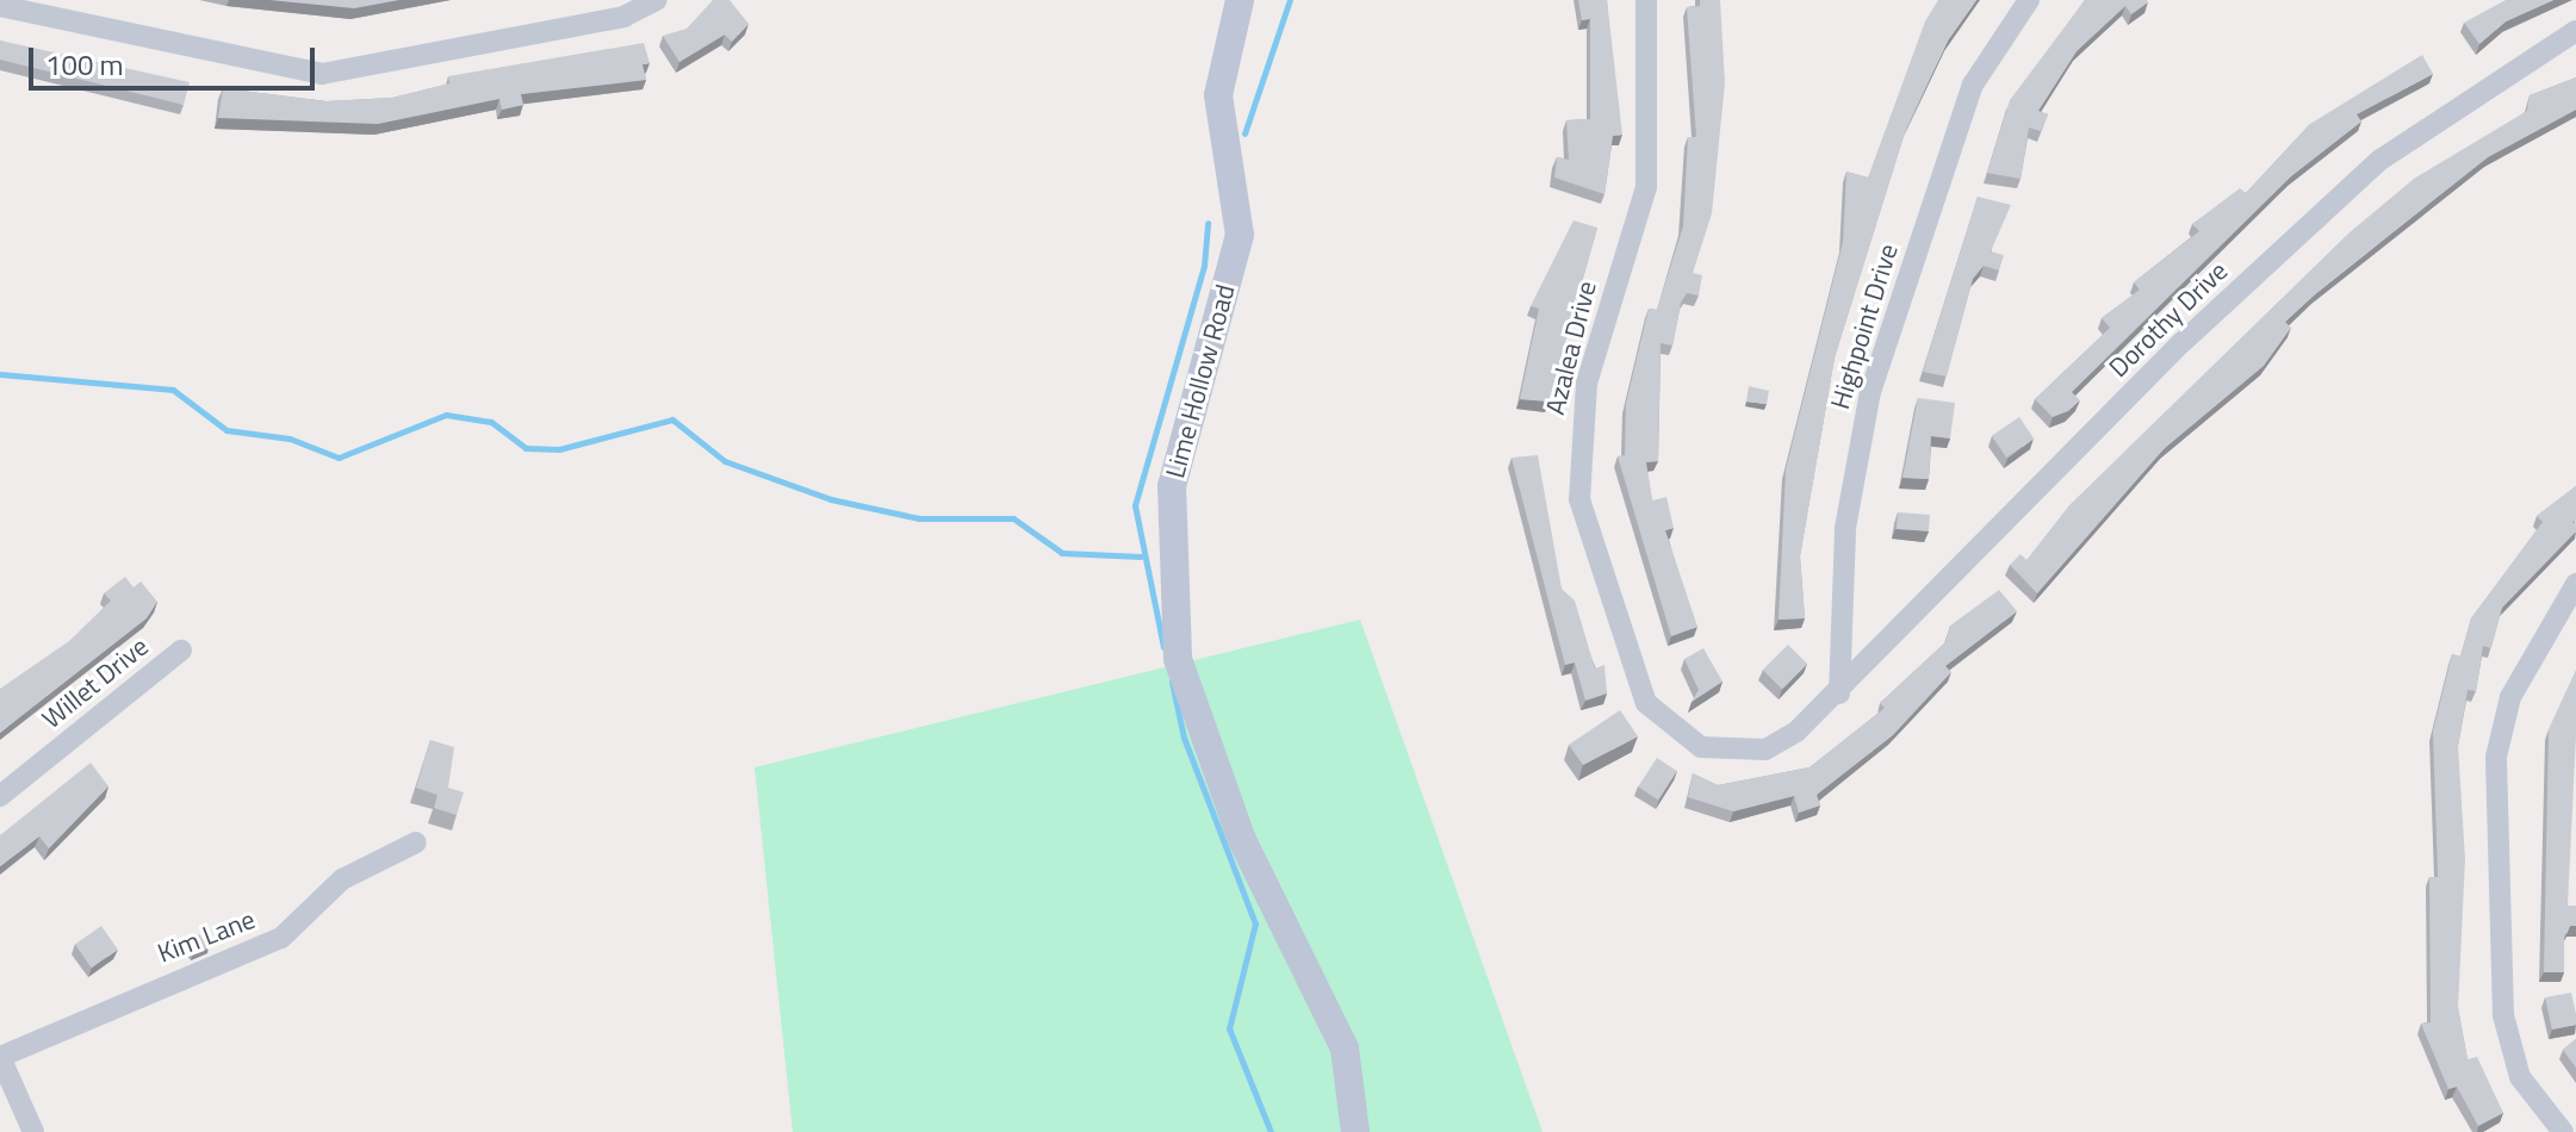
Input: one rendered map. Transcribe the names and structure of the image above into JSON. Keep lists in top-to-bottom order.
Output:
{
  "streets": {
    "street": [
      "Dorothy Drive",
      "Highpoint Drive",
      "Azalea Drive",
      "Lime Hollow Road",
      "Willet Drive",
      "Kim Lane"
    ]
  },
  "crossings": [
    ["Dorothy Drive", "Highpoint Drive"],
    ["Dorothy Drive", "Azalea Drive"],
    ["Highpoint Drive", "Azalea Drive"]
  ],
  "scale_bar": "100 m"
}
